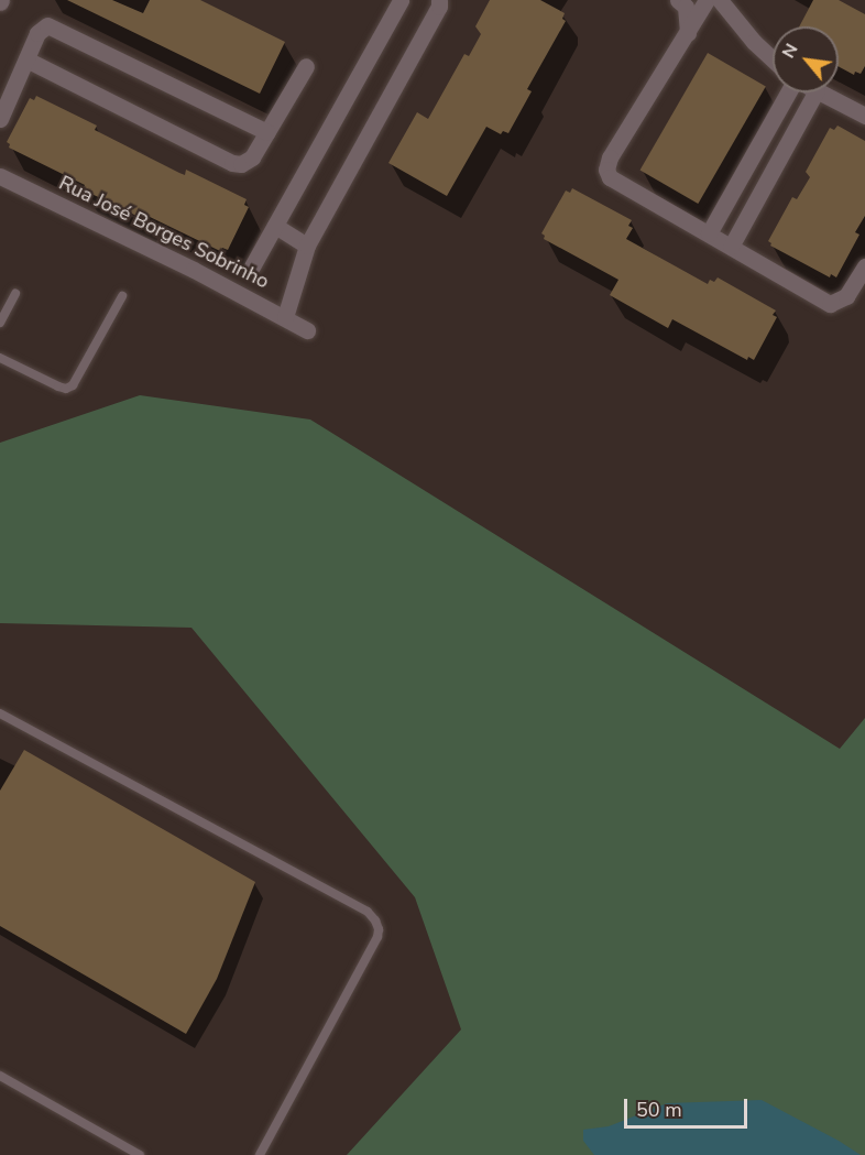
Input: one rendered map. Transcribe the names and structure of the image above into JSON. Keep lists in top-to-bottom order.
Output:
{
  "streets": {
    "street": ["Rua José Borges Sobrinho"]
  },
  "scale_bar": "50 m",
  "north": "top left"
}
